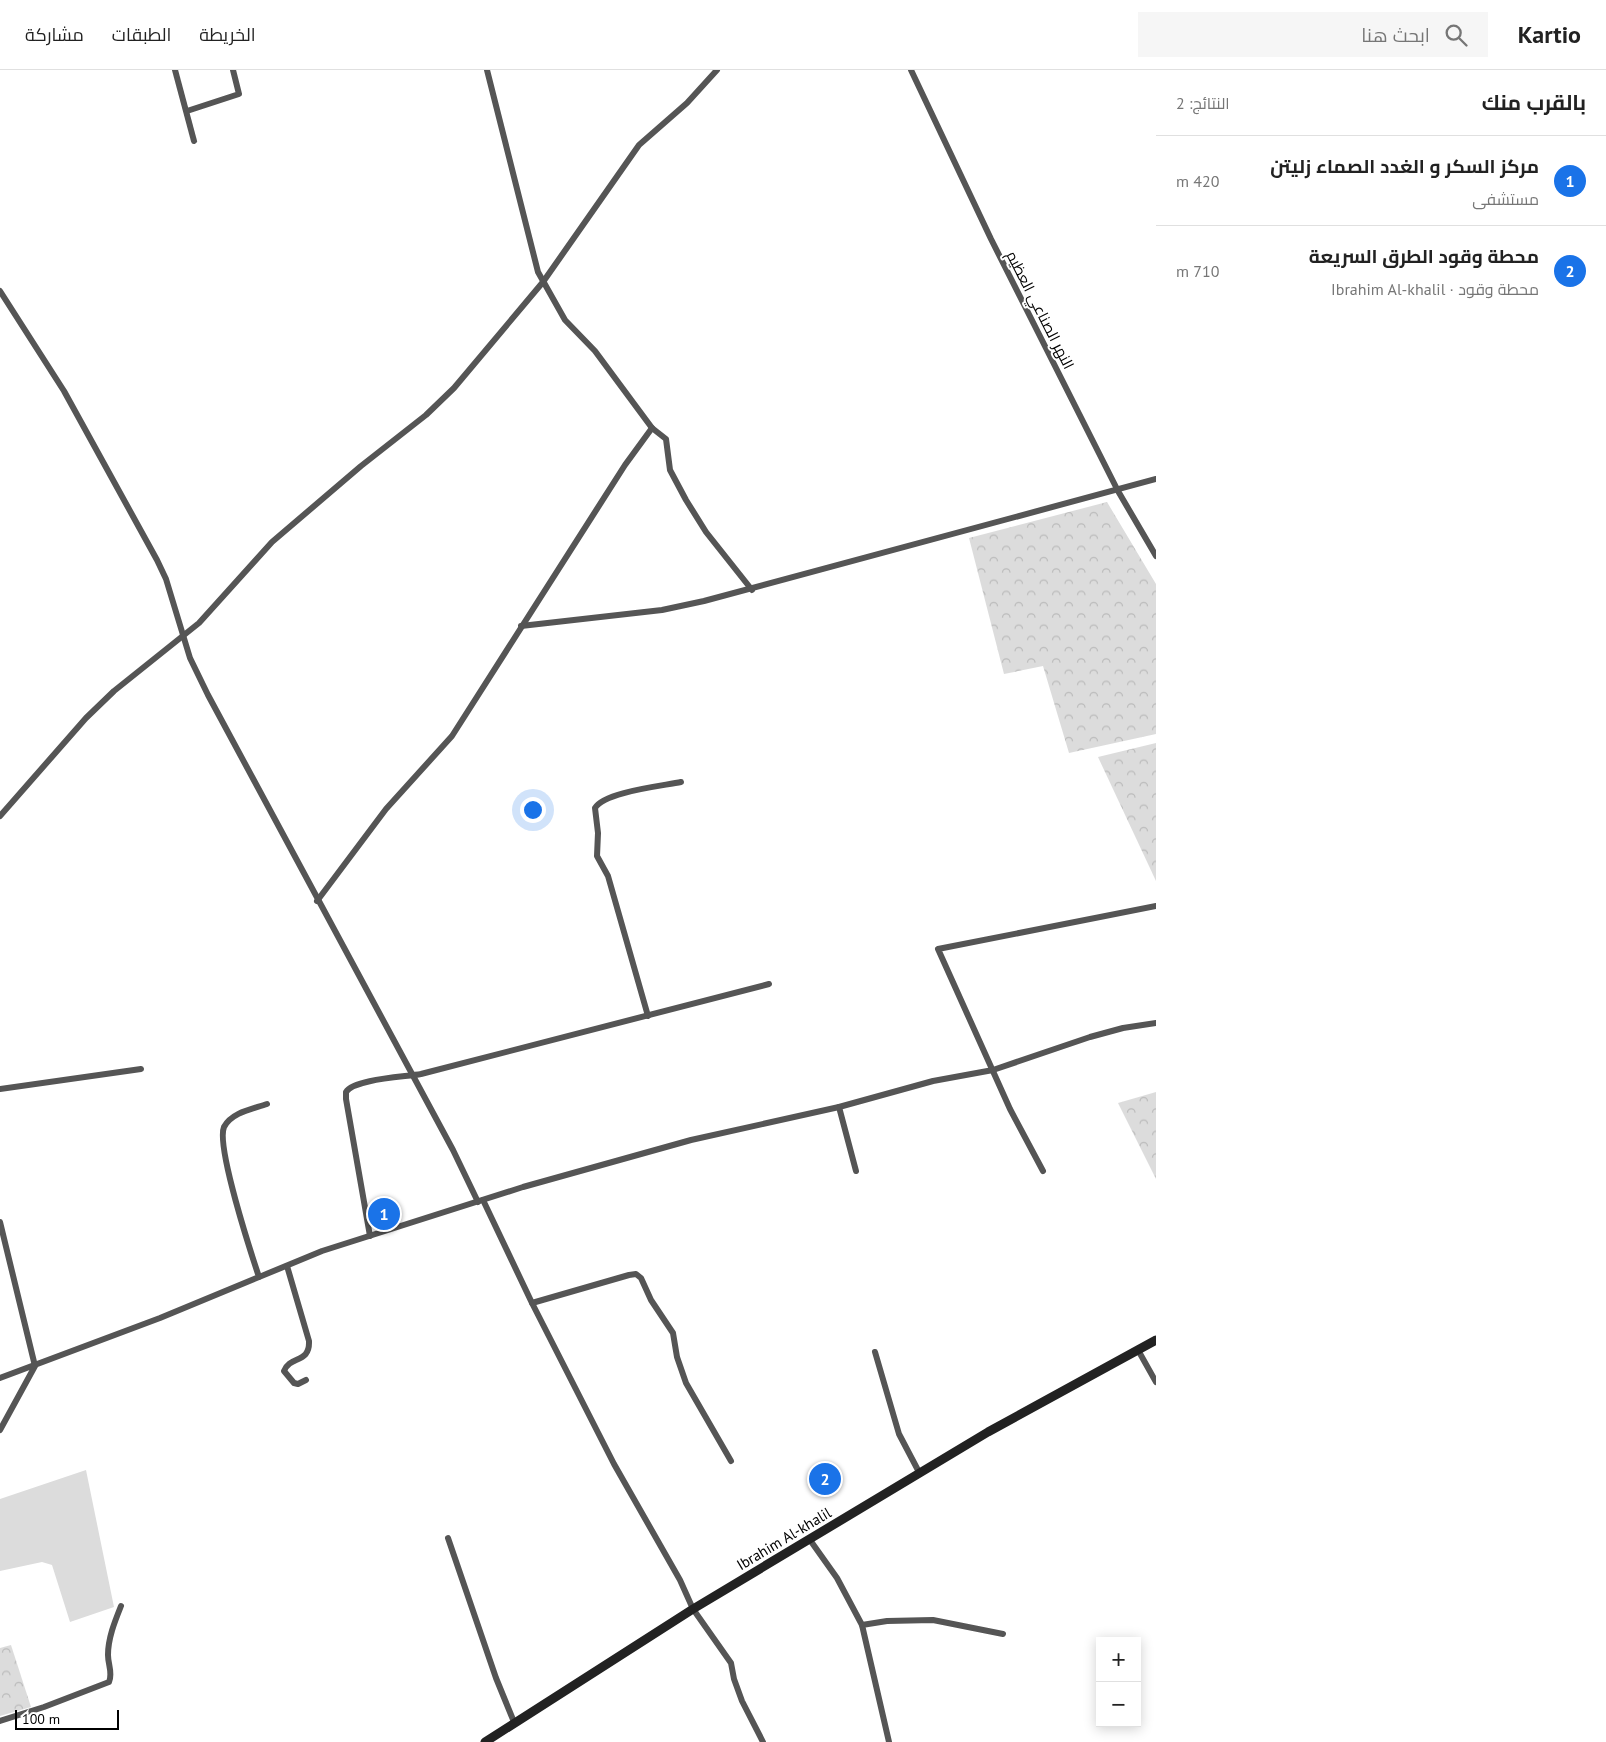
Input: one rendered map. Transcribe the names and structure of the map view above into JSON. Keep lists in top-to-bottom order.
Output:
{
  "streets": {
    "street": ["النهر الصناعي العظيم", "Ibrahim Al-khalil"]
  },
  "scale_bar": "100 m",
  "page": {
    "header": "Kartio",
    "search": "ابحث هنا",
    "nav": ["الخريطة", "الطبقات", "مشاركة"],
    "heading": ["بالقرب منك", "النتائج: 2"],
    "list": [
      {
        "mark": "1",
        "name": "مركز السكر و الغدد الصماء زليتن",
        "note": "مستشفى",
        "value": "420 m"
      },
      {
        "mark": "2",
        "name": "محطة وقود الطرق السريعة",
        "note": "محطة وقود · Ibrahim Al-khalil",
        "value": "710 m"
      }
    ],
    "pins": ["1", "2"],
    "map_buttons": ["+", "−"],
    "scale": "100 m"
  }
}
